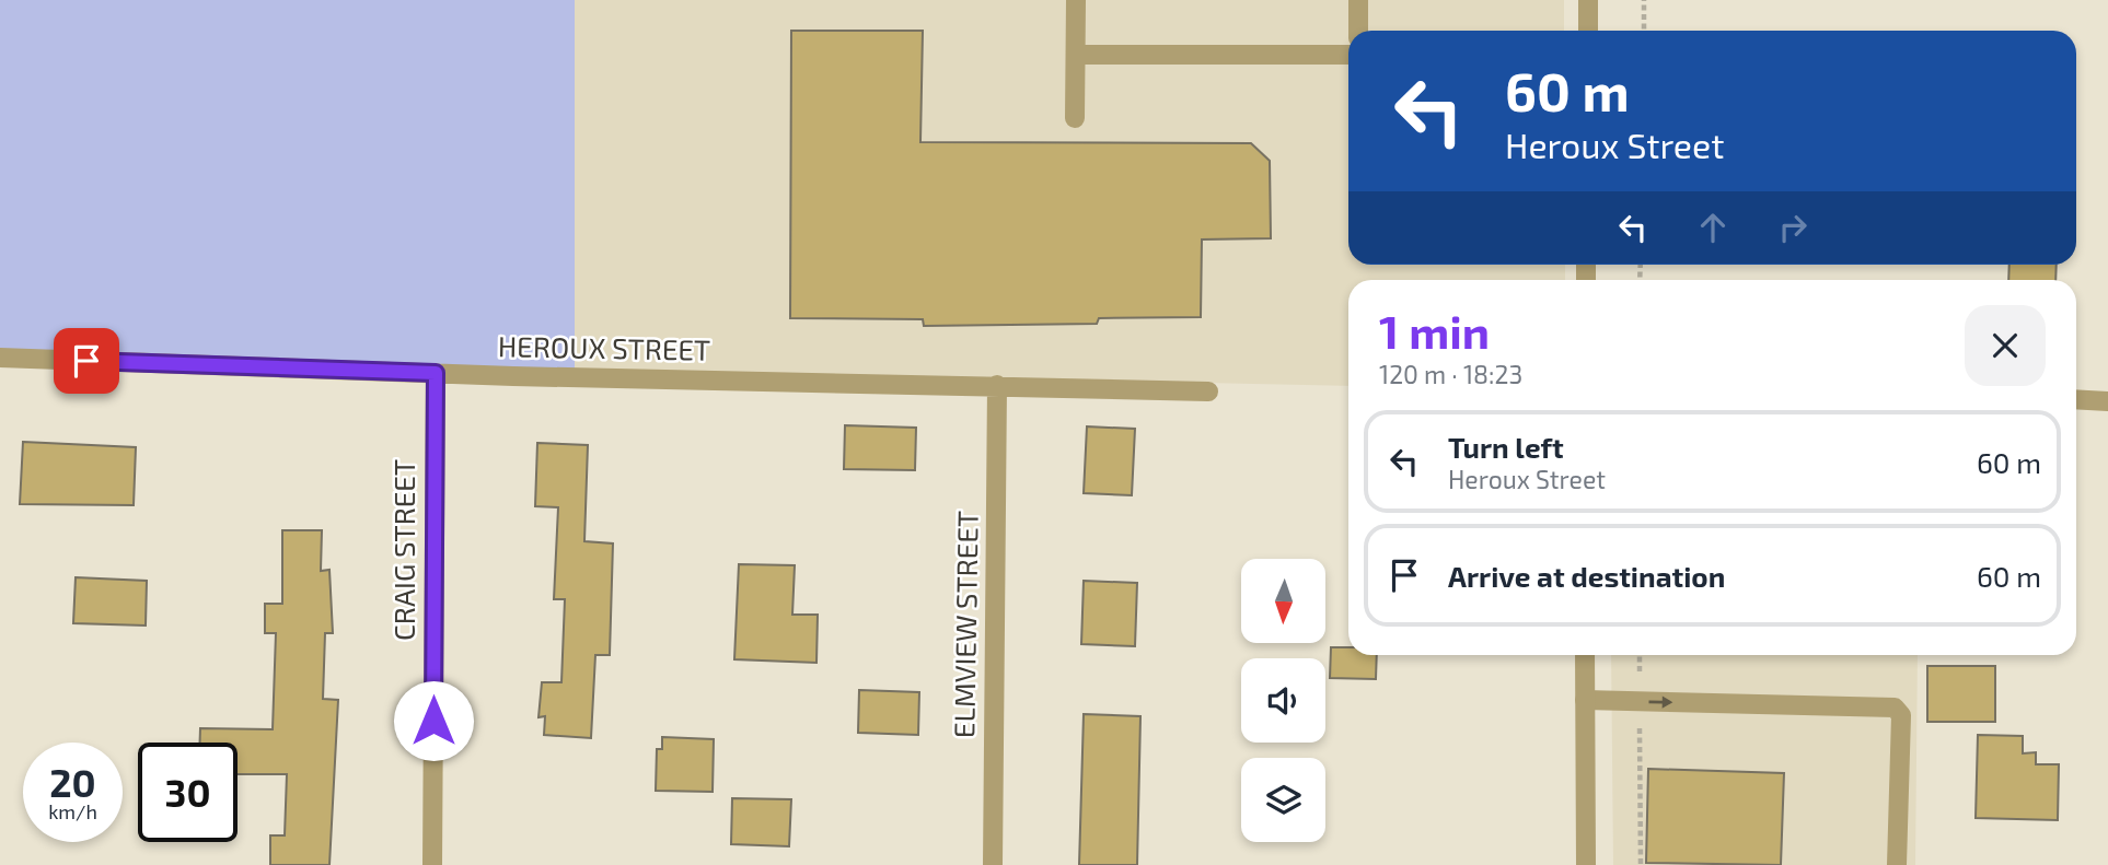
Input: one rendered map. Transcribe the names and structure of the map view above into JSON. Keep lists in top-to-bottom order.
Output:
{
  "streets": {
    "street": ["HEROUX STREET", "CRAIG STREET", "ELMVIEW STREET"]
  },
  "crossings": [
    ["HEROUX STREET", "CRAIG STREET"],
    ["HEROUX STREET", "ELMVIEW STREET"]
  ],
  "north": "bottom",
  "page": {
    "turn": ["60 m", "Heroux Street"],
    "heading": ["1 min", "120 m · 18:23"],
    "list": [
      {
        "name": "Turn left",
        "note": "Heroux Street",
        "value": "60 m"
      },
      {
        "name": "Arrive at destination",
        "value": "60 m"
      }
    ],
    "speed": "20 km/h",
    "limit": "30"
  }
}
